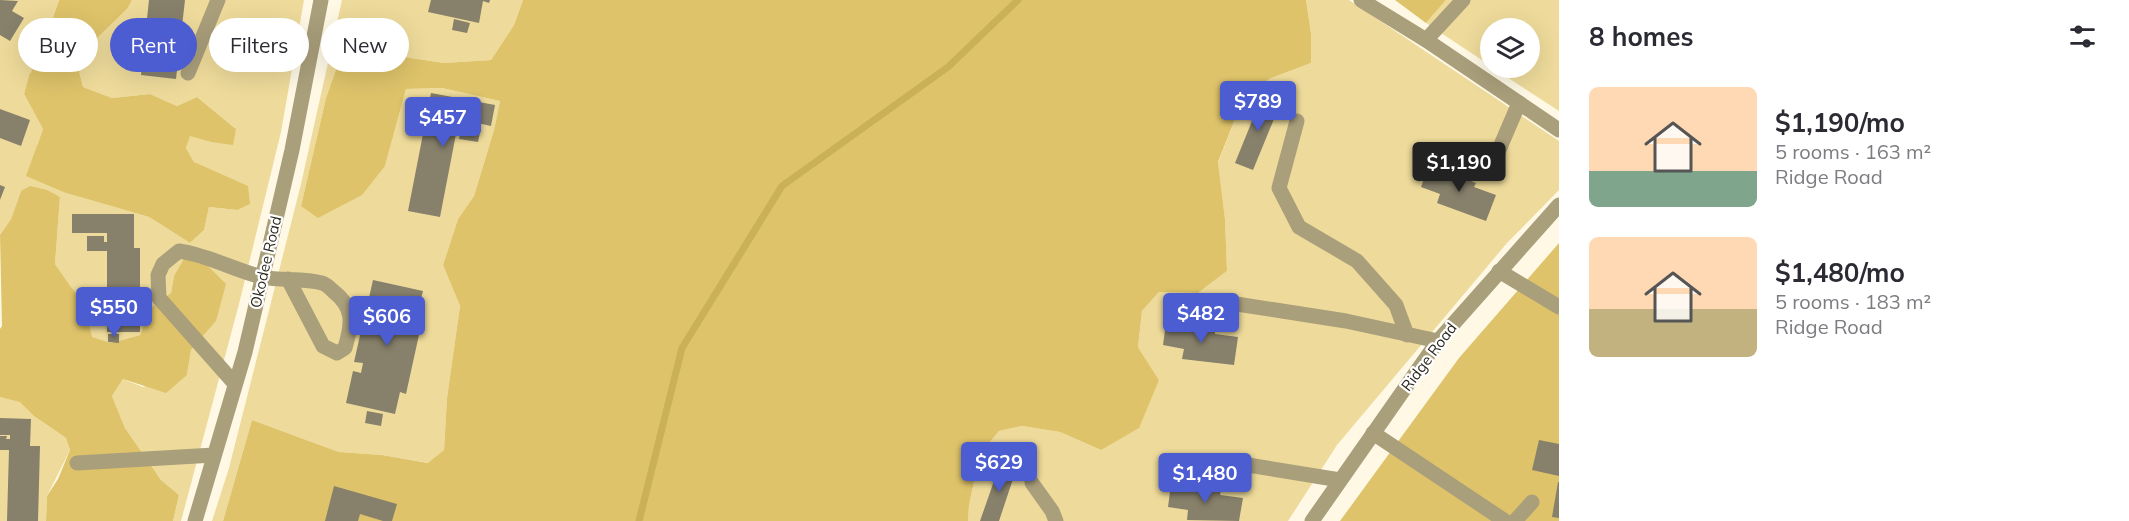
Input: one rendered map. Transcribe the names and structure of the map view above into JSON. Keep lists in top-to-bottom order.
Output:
{
  "streets": {
    "street": ["Okodee Road", "Ridge Road"]
  },
  "page": {
    "heading": "8 homes",
    "chip": [
      "Buy",
      "Rent",
      "Filters",
      "New"
    ],
    "list": [
      {
        "name": "$1,190/mo",
        "note": "5 rooms · 163 m² · Ridge Road"
      },
      {
        "name": "$1,480/mo",
        "note": "5 rooms · 183 m² · Ridge Road"
      }
    ],
    "price": [
      "$789",
      "$457",
      "$1,190",
      "$550",
      "$482",
      "$606",
      "$629",
      "$1,480"
    ]
  }
}
